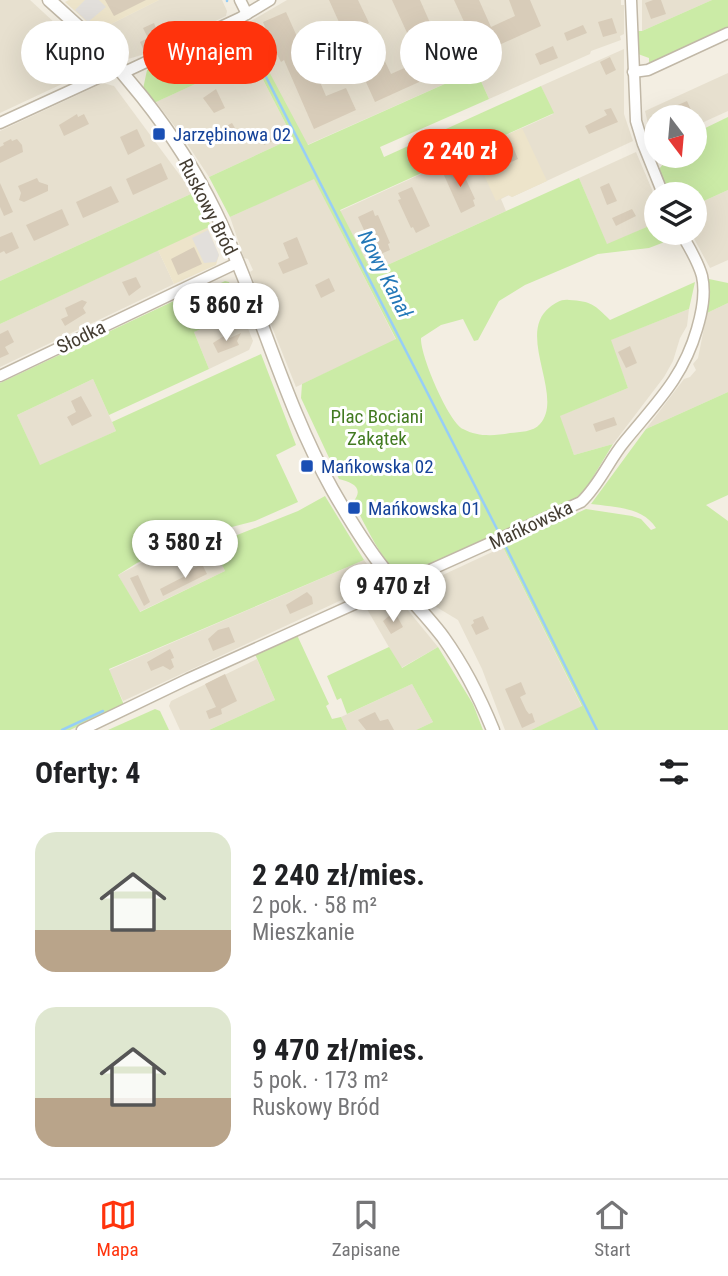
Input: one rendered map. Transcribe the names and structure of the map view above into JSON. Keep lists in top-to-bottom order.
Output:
{
  "streets": {
    "street": ["Ruskowy Bród", "Słodka", "Mańkowska"]
  },
  "crossings": [
    ["Ruskowy Bród", "Słodka"],
    ["Ruskowy Bród", "Mańkowska"]
  ],
  "water": ["Nowy Kanał"],
  "parks": ["Plac Bociani Zakątek"],
  "places": {
    "transit": ["Jarzębinowa 02", "Mańkowska 02", "Mańkowska 01"]
  },
  "north": "bottom",
  "page": {
    "chip": [
      "Kupno",
      "Wynajem",
      "Filtry",
      "Nowe"
    ],
    "price": [
      "2 240 zł",
      "5 860 zł",
      "3 580 zł",
      "9 470 zł"
    ],
    "heading": "Oferty: 4",
    "list": [
      {
        "name": "2 240 zł/mies.",
        "note": "2 pok. · 58 m² · Mieszkanie"
      },
      {
        "name": "9 470 zł/mies.",
        "note": "5 pok. · 173 m² · Ruskowy Bród"
      }
    ],
    "tabs": ["Mapa", "Zapisane", "Start"]
  }
}
